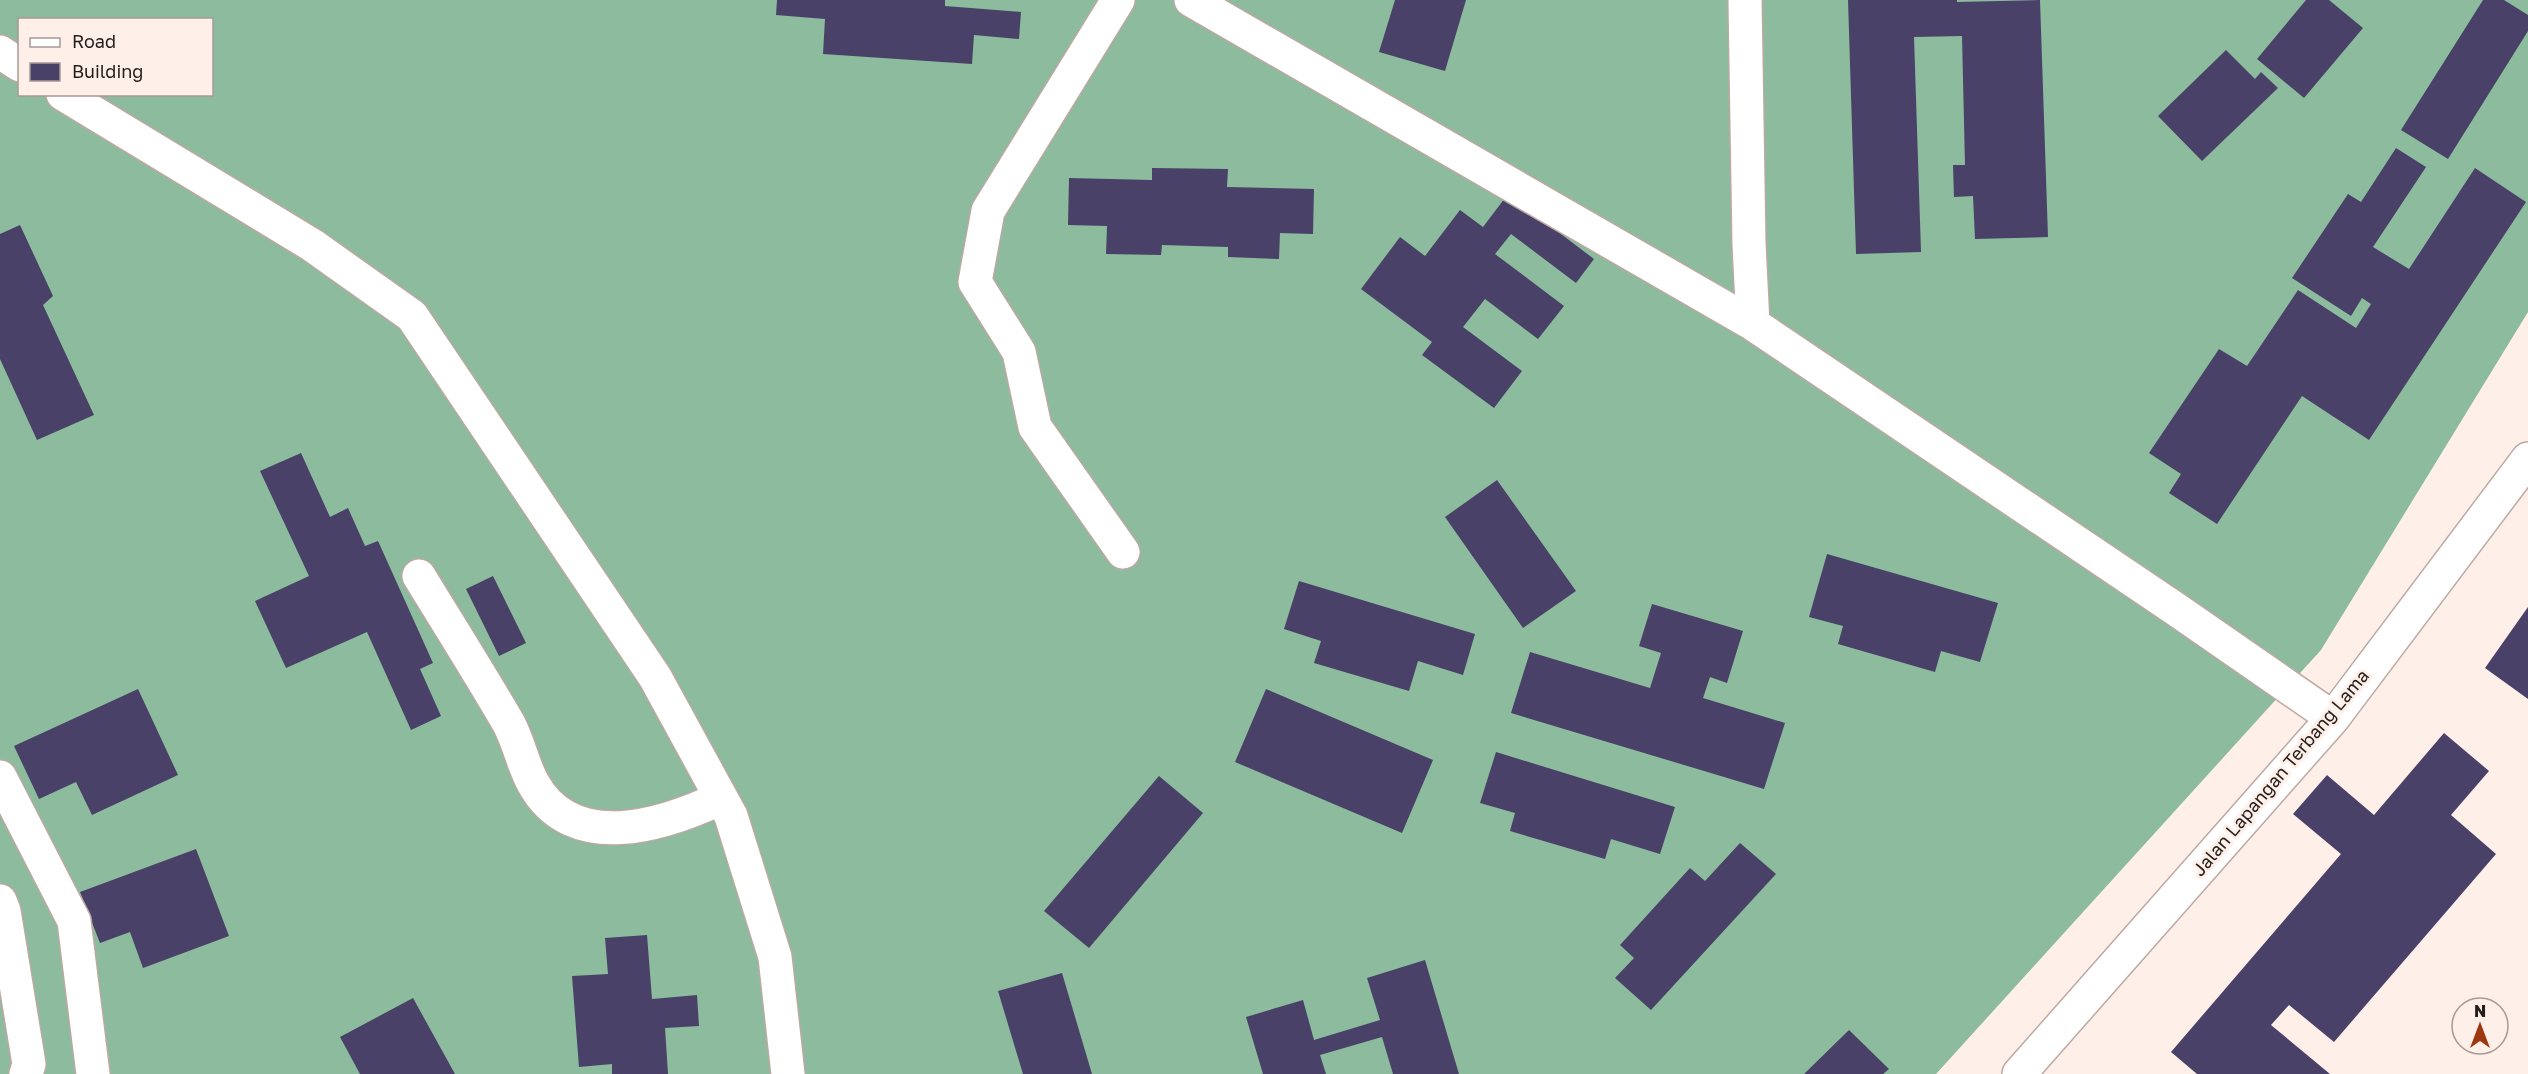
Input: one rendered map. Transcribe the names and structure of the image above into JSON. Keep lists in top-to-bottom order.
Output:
{
  "streets": {
    "street": ["Jalan Lapangan Terbang Lama"]
  },
  "legend": ["Road", "Building"],
  "north": "top"
}
